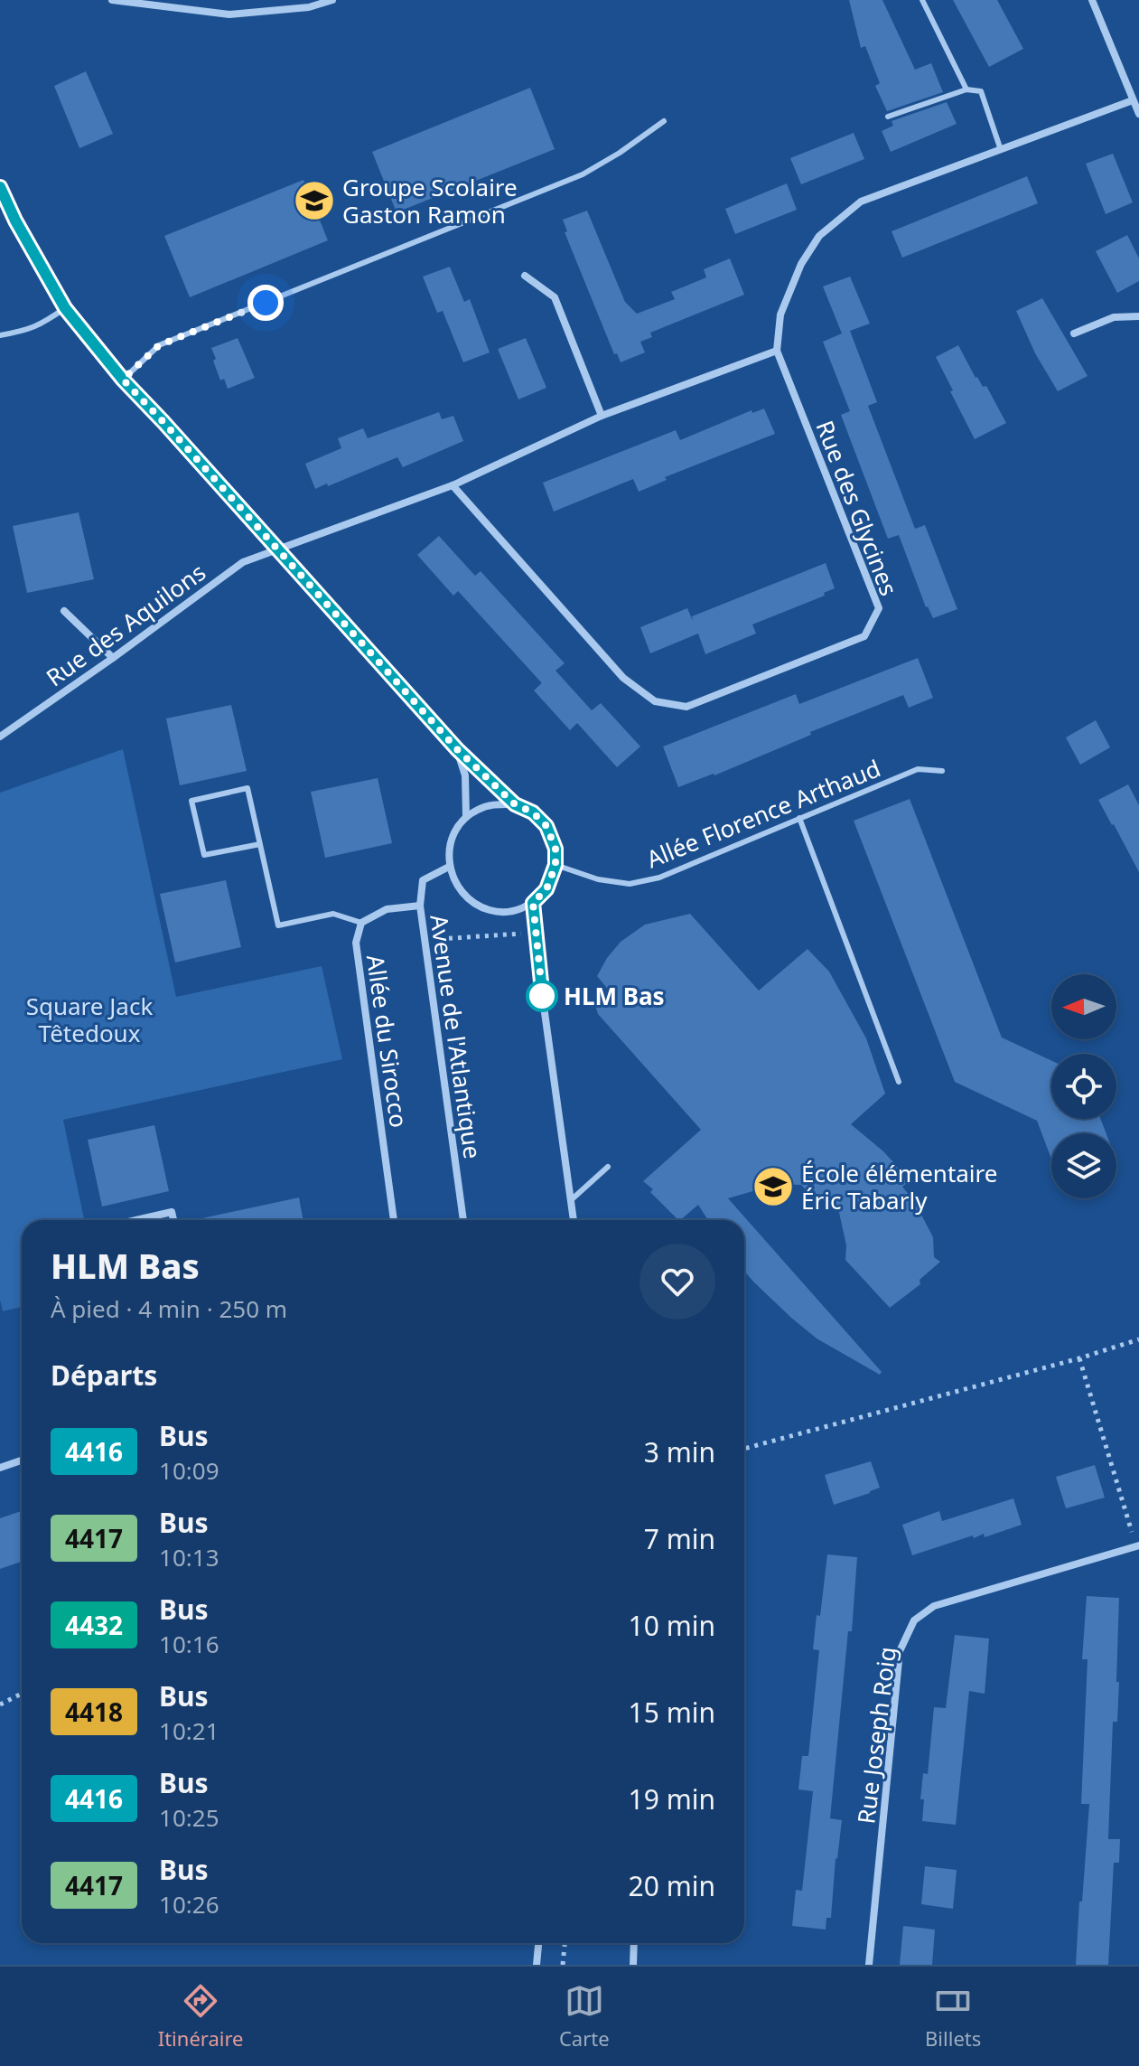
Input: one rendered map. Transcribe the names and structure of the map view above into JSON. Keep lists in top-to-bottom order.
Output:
{
  "streets": {
    "street": [
      "Rue des Glycines",
      "Rue des Aquilons",
      "Avenue de l'Atlantique",
      "Allée du Sirocco",
      "Rue Joseph Roig"
    ],
    "lane": ["Allée Florence Arthaud"]
  },
  "crossings": [
    ["Allée Florence Arthaud", "Avenue de l'Atlantique"],
    ["Avenue de l'Atlantique", "Allée du Sirocco"]
  ],
  "parks": ["Square Jack Têtedoux"],
  "places": {
    "school or university": ["Groupe Scolaire Gaston Ramon", "École élémentaire Éric Tabarly"],
    "other": ["HLM Bas"]
  },
  "lines": ["bus line 4416"],
  "north": "left",
  "page": {
    "heading": [
      ["HLM Bas", "À pied · 4 min · 250 m"],
      "Départs"
    ],
    "list": [
      {
        "mark": "4416",
        "name": "Bus",
        "note": "10:09",
        "value": "3 min"
      },
      {
        "mark": "4417",
        "name": "Bus",
        "note": "10:13",
        "value": "7 min"
      },
      {
        "mark": "4432",
        "name": "Bus",
        "note": "10:16",
        "value": "10 min"
      },
      {
        "mark": "4418",
        "name": "Bus",
        "note": "10:21",
        "value": "15 min"
      },
      {
        "mark": "4416",
        "name": "Bus",
        "note": "10:25",
        "value": "19 min"
      },
      {
        "mark": "4417",
        "name": "Bus",
        "note": "10:26",
        "value": "20 min"
      }
    ],
    "tabs": ["Itinéraire", "Carte", "Billets"]
  }
}
